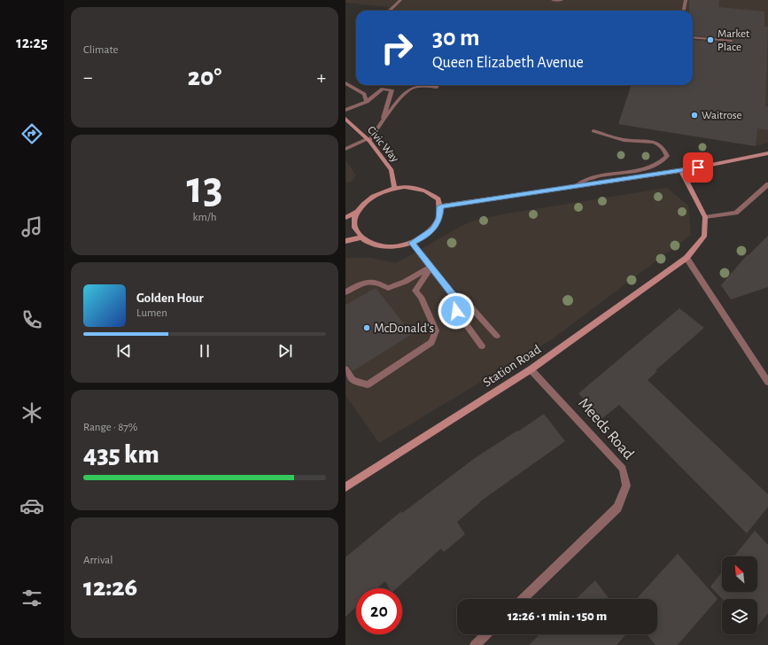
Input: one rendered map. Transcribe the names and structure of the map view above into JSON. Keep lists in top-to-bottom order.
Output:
{
  "streets": {
    "main road": ["Civic Way", "Station Road"],
    "street": ["Meeds Road"]
  },
  "crossings": [
    ["Station Road", "Meeds Road"]
  ],
  "places": ["Market Place", "Waitrose", "McDonald's"],
  "north": "top left",
  "page": {
    "tabs": "12:25",
    "tile": [
      "Climate",
      ["13", "km/h"],
      ["Range · 87%", "435 km"],
      ["Arrival", "12:26"]
    ],
    "turn": ["30 m", "Queen Elizabeth Avenue"],
    "heat": ["−", "20°", "+"],
    "song": ["Golden Hour", "Lumen"],
    "limit": "20",
    "trip": "12:26 · 1 min · 150 m"
  }
}
